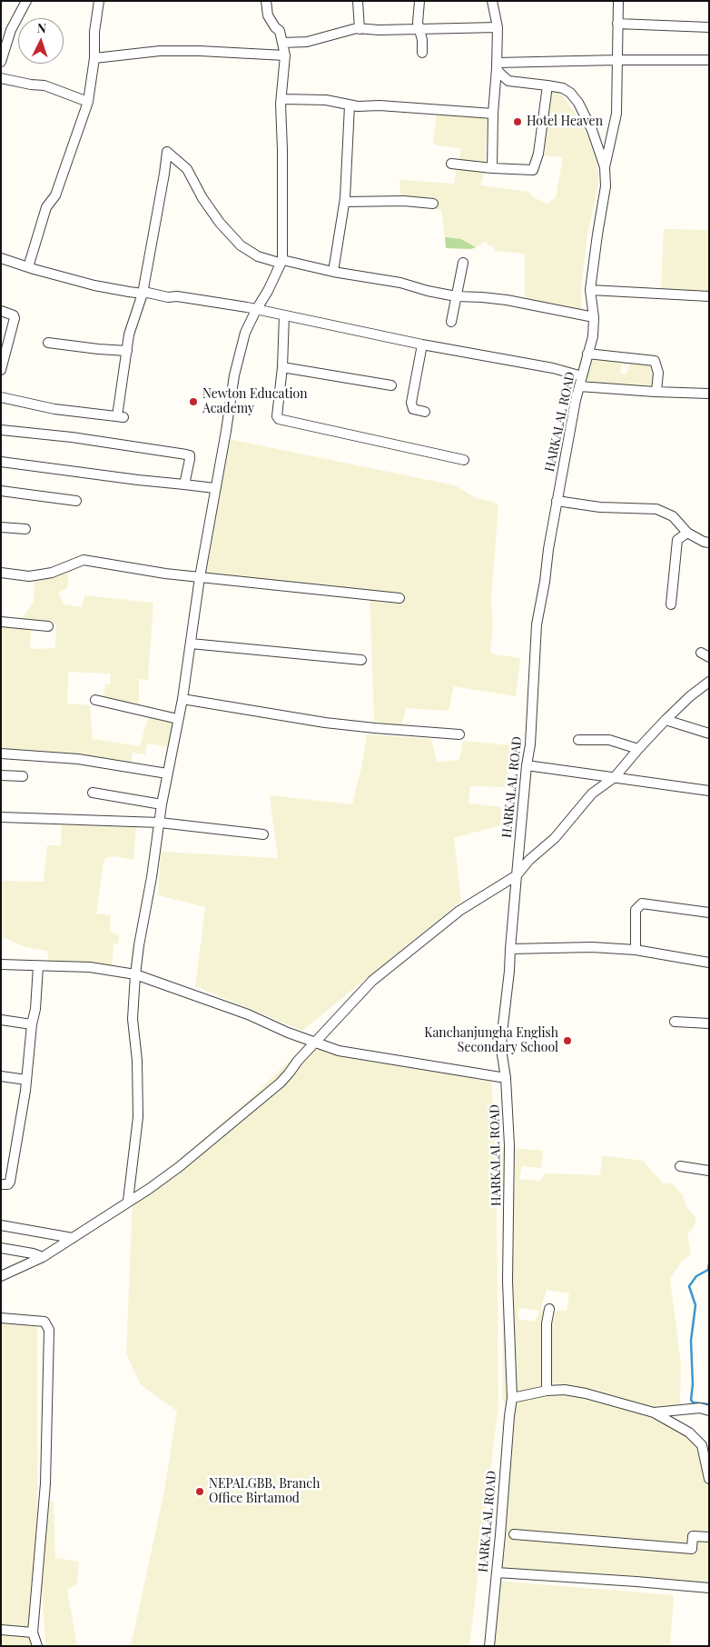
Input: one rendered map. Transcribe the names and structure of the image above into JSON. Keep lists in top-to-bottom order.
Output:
{
  "streets": {
    "street": ["HARKALAL ROAD"]
  },
  "places": [
    "Hotel Heaven",
    "Newton Education Academy",
    "Kanchanjungha English Secondary School",
    "NEPALGBB, Branch Office Birtamod"
  ],
  "north": "top"
}
